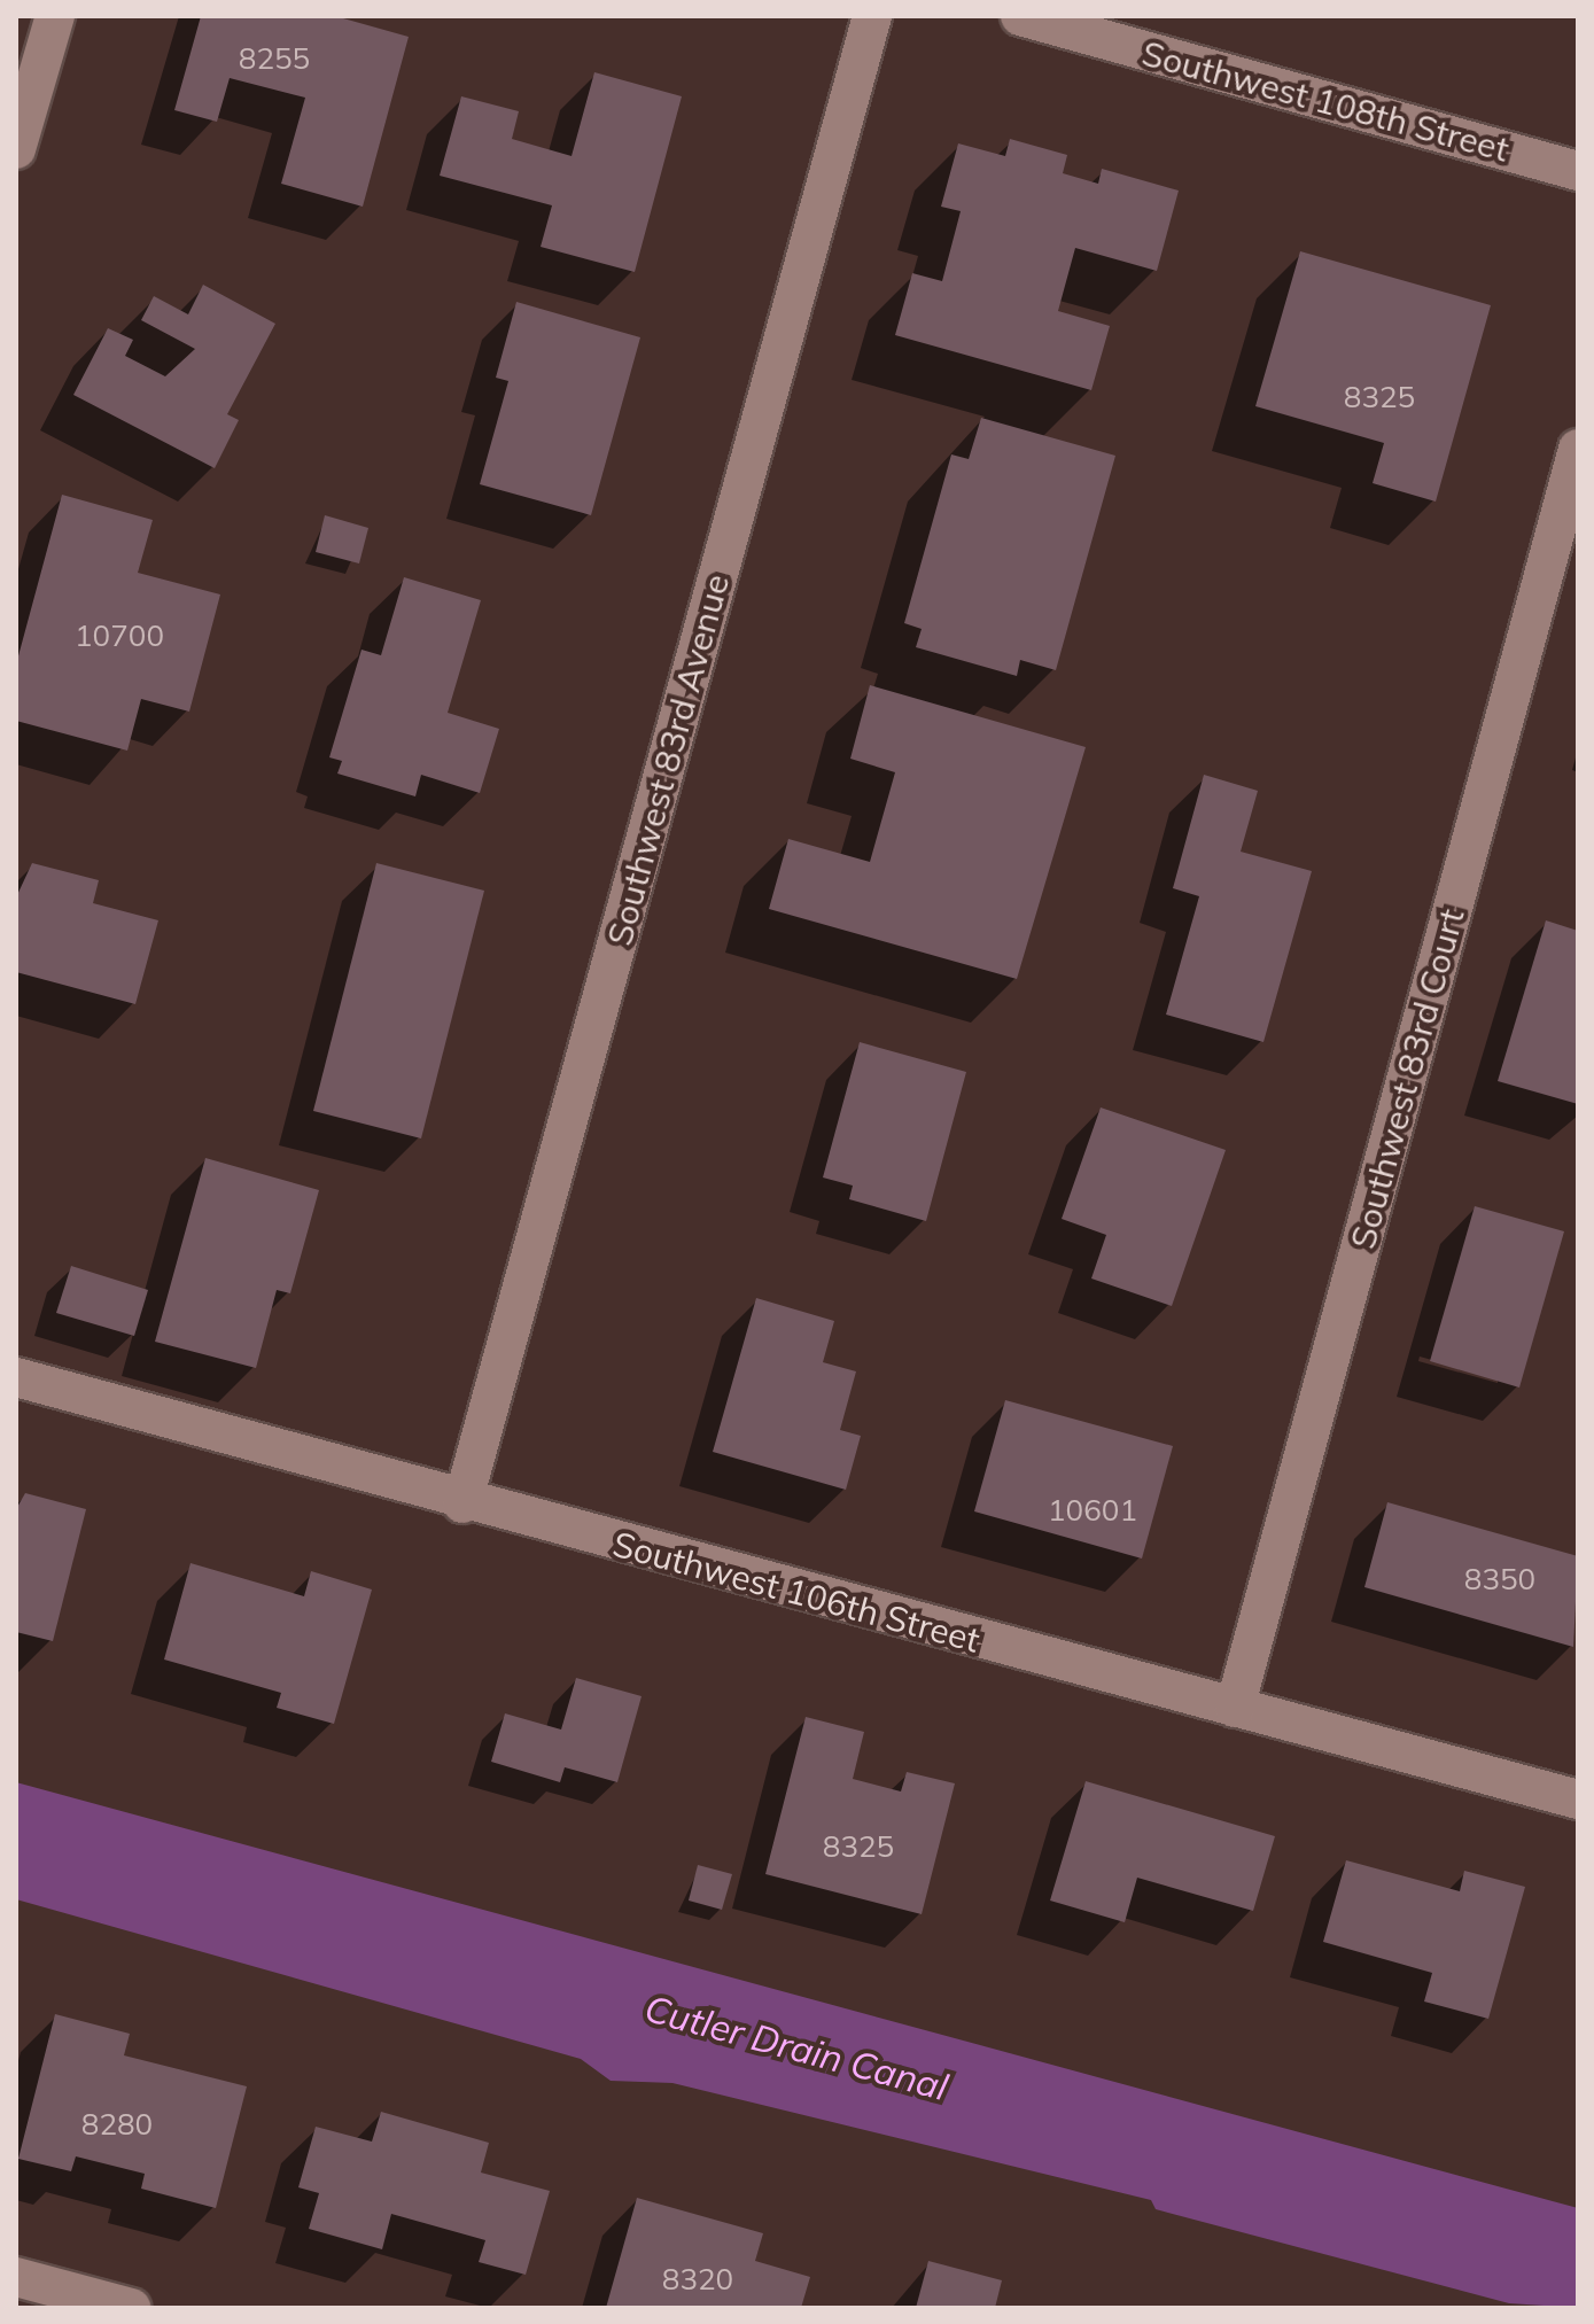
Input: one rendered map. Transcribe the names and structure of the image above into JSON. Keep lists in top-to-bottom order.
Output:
{
  "streets": {
    "street": [
      "Southwest 108th Street",
      "Southwest 83rd Avenue",
      "Southwest 83rd Court",
      "Southwest 106th Street"
    ]
  },
  "crossings": [
    ["Southwest 83rd Avenue", "Southwest 106th Street"],
    ["Southwest 83rd Court", "Southwest 106th Street"]
  ],
  "water": ["Cutler Drain Canal"],
  "house_numbers": [
    "8255",
    "8325",
    "10700",
    "10601",
    "8350",
    "8325",
    "8280",
    "8320"
  ]
}
